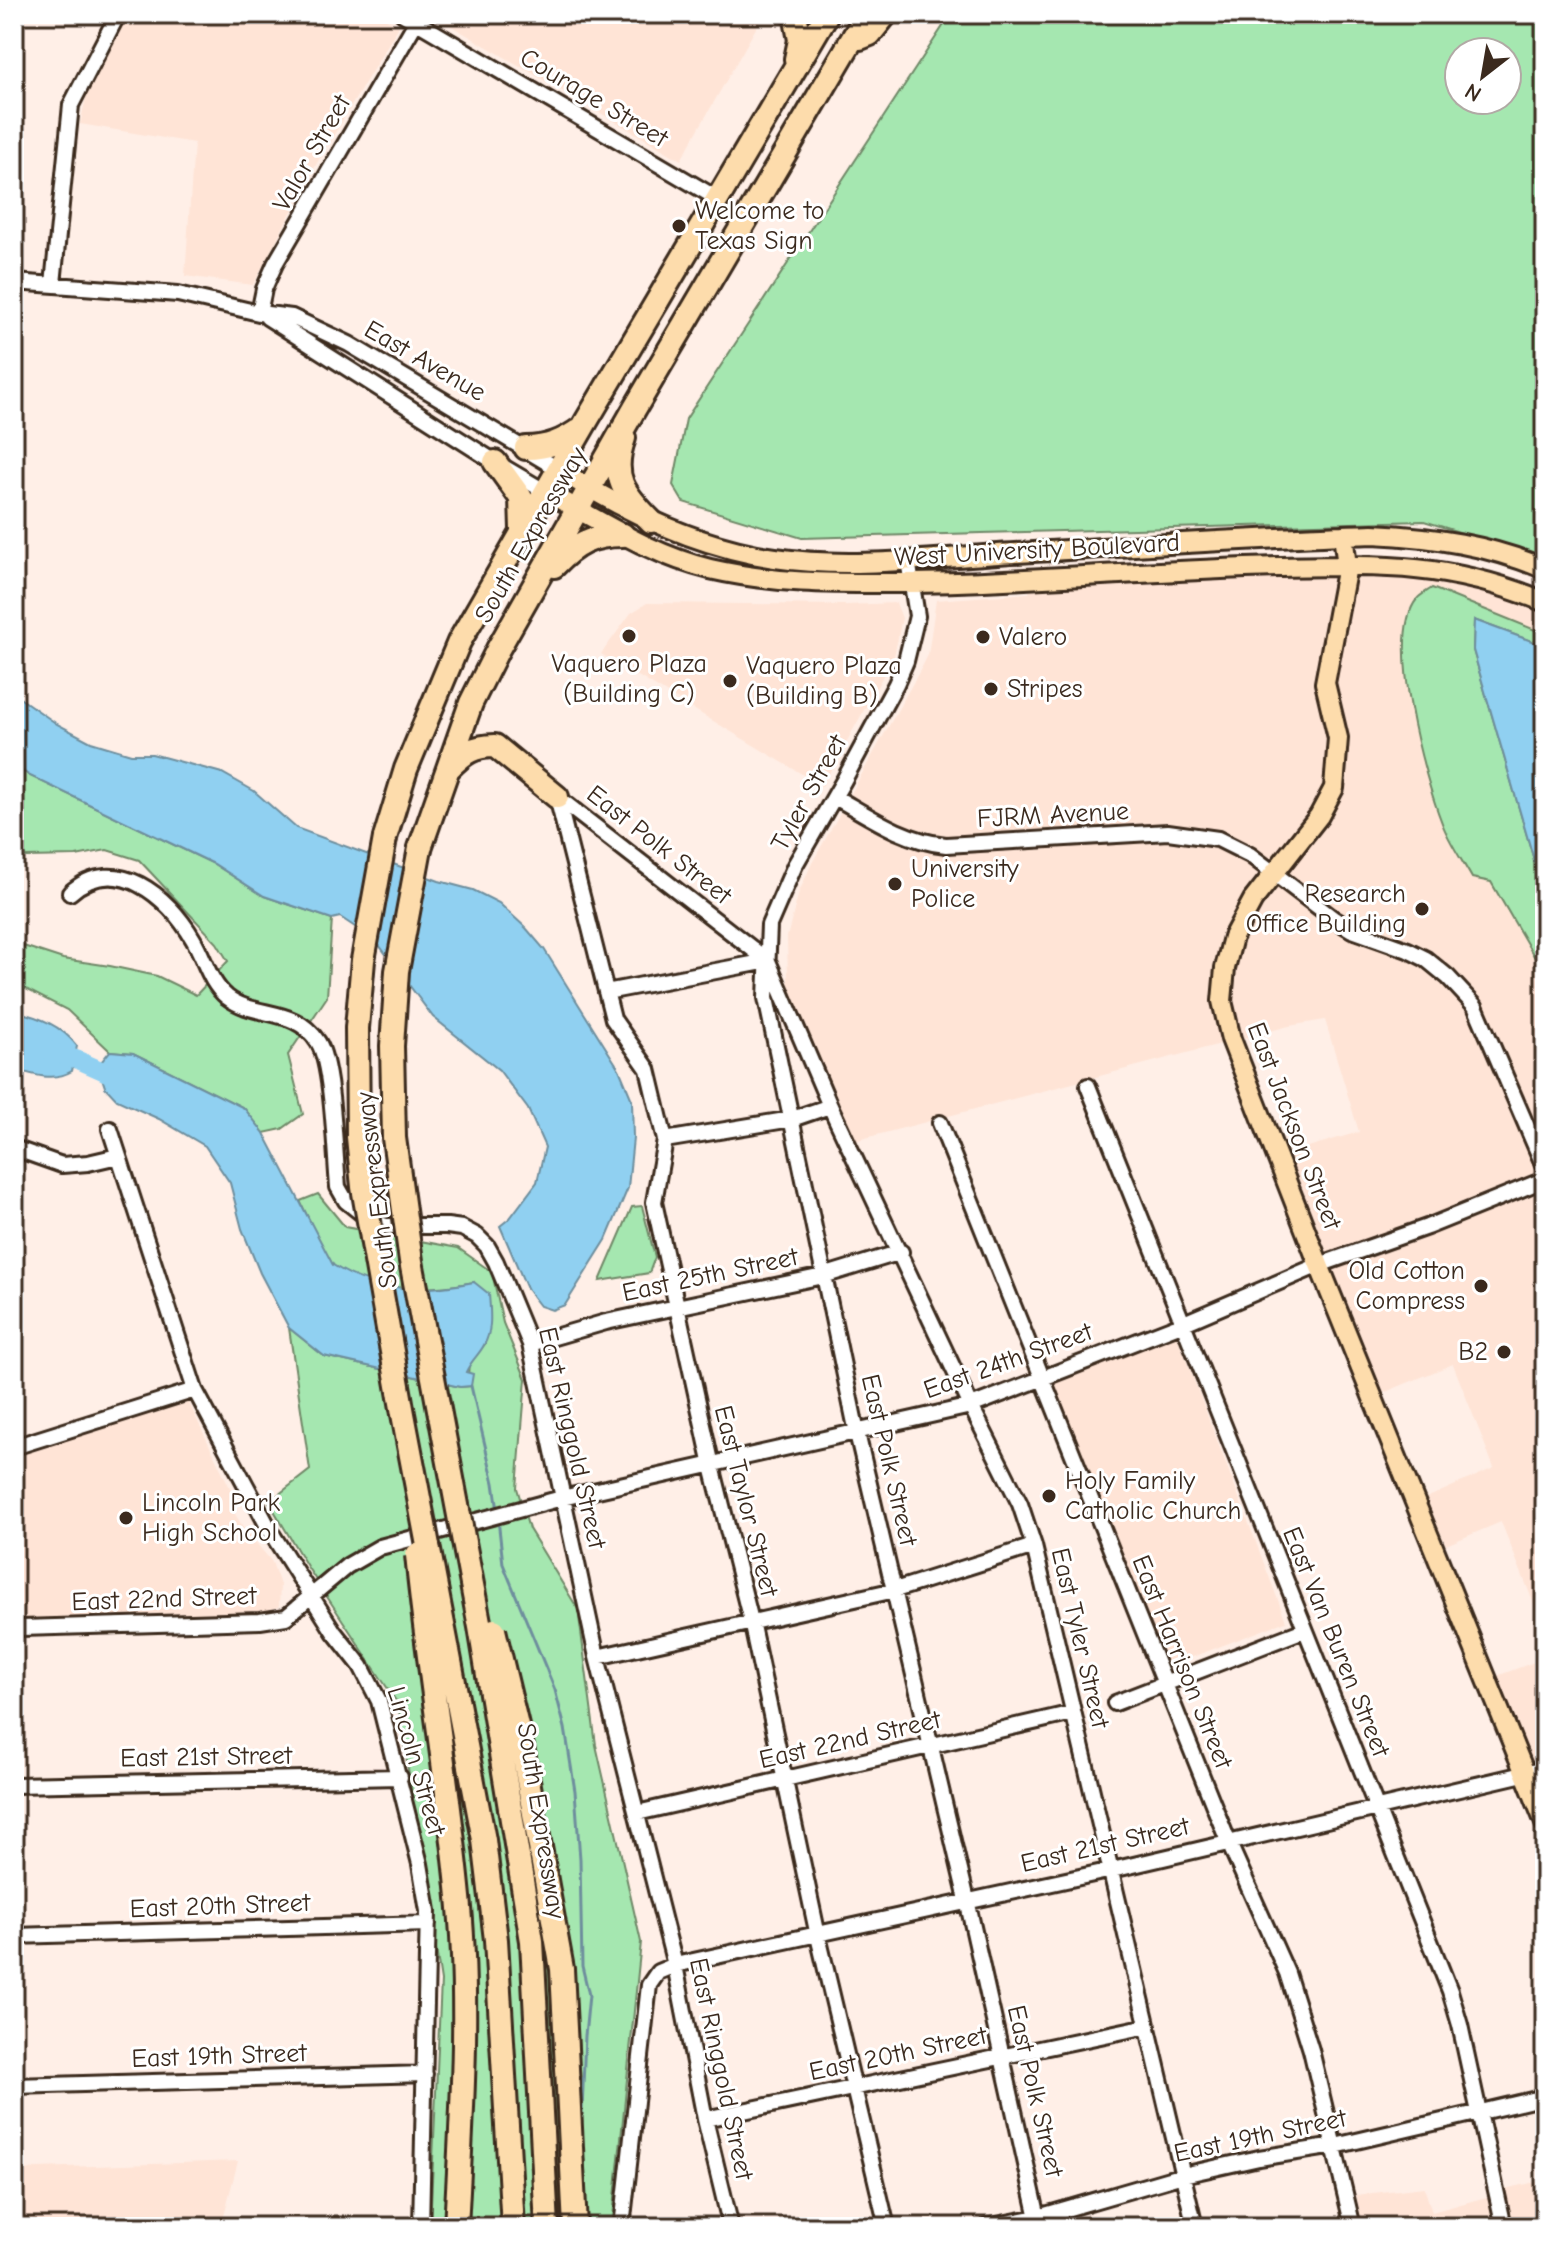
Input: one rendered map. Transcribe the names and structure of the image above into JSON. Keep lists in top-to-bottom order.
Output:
{
  "streets": {
    "highway": ["South Expressway"],
    "main road": ["West University Boulevard", "East Jackson Street"],
    "street": [
      "Courage Street",
      "Valor Street",
      "East Avenue",
      "Tyler Street",
      "FJRM Avenue",
      "East Polk Street",
      "East 25th Street",
      "East 24th Street",
      "East Ringgold Street",
      "East Taylor Street",
      "East 22nd Street",
      "East Tyler Street",
      "East Van Buren Street",
      "East Harrison Street",
      "East 21st Street",
      "Lincoln Street",
      "East 20th Street",
      "East 19th Street"
    ]
  },
  "crossings": [
    ["Courage Street", "Valor Street"],
    ["Courage Street", "South Expressway"],
    ["Valor Street", "East Avenue"],
    ["East Avenue", "South Expressway"],
    ["East Avenue", "West University Boulevard"],
    ["South Expressway", "West University Boulevard"],
    ["West University Boulevard", "Tyler Street"],
    ["West University Boulevard", "East Jackson Street"],
    ["Tyler Street", "FJRM Avenue"],
    ["Tyler Street", "East Polk Street"],
    ["Tyler Street", "East Tyler Street"],
    ["FJRM Avenue", "East Jackson Street"],
    ["East Polk Street", "East 25th Street"],
    ["East Polk Street", "East 24th Street"],
    ["East Polk Street", "East Taylor Street"],
    ["East Polk Street", "East 22nd Street"],
    ["East Polk Street", "East Tyler Street"],
    ["East Polk Street", "East 21st Street"],
    ["East Polk Street", "East 20th Street"],
    ["East Polk Street", "East 19th Street"],
    ["East Jackson Street", "East 24th Street"],
    ["East Jackson Street", "East 21st Street"],
    ["East 25th Street", "East Ringgold Street"],
    ["East 25th Street", "East Taylor Street"],
    ["East 25th Street", "East Tyler Street"],
    ["East 24th Street", "East Ringgold Street"],
    ["East 24th Street", "East Taylor Street"],
    ["East 24th Street", "East 22nd Street"],
    ["East 24th Street", "East Tyler Street"],
    ["East 24th Street", "East Van Buren Street"],
    ["East 24th Street", "East Harrison Street"],
    ["East Ringgold Street", "East 22nd Street"],
    ["East Ringgold Street", "East 21st Street"],
    ["East Ringgold Street", "East 20th Street"],
    ["East Taylor Street", "East 22nd Street"],
    ["East Taylor Street", "East 21st Street"],
    ["East Taylor Street", "East 20th Street"],
    ["East 22nd Street", "East Tyler Street"],
    ["East 22nd Street", "Lincoln Street"],
    ["East Tyler Street", "East 21st Street"],
    ["East Tyler Street", "East 20th Street"],
    ["East Tyler Street", "East 19th Street"],
    ["East Van Buren Street", "East 21st Street"],
    ["East Van Buren Street", "East 19th Street"],
    ["East Harrison Street", "East 21st Street"],
    ["East Harrison Street", "East 19th Street"],
    ["East 21st Street", "Lincoln Street"],
    ["Lincoln Street", "East 20th Street"],
    ["Lincoln Street", "East 19th Street"]
  ],
  "places": [
    "Welcome to Texas Sign",
    "Vaquero Plaza (Building C)",
    "Valero",
    "Vaquero Plaza (Building B)",
    "Stripes",
    "University Police",
    "Research Office Building",
    "Old Cotton Compress",
    "B2",
    "Holy Family Catholic Church",
    "Lincoln Park High School"
  ],
  "north": "bottom left"
}
